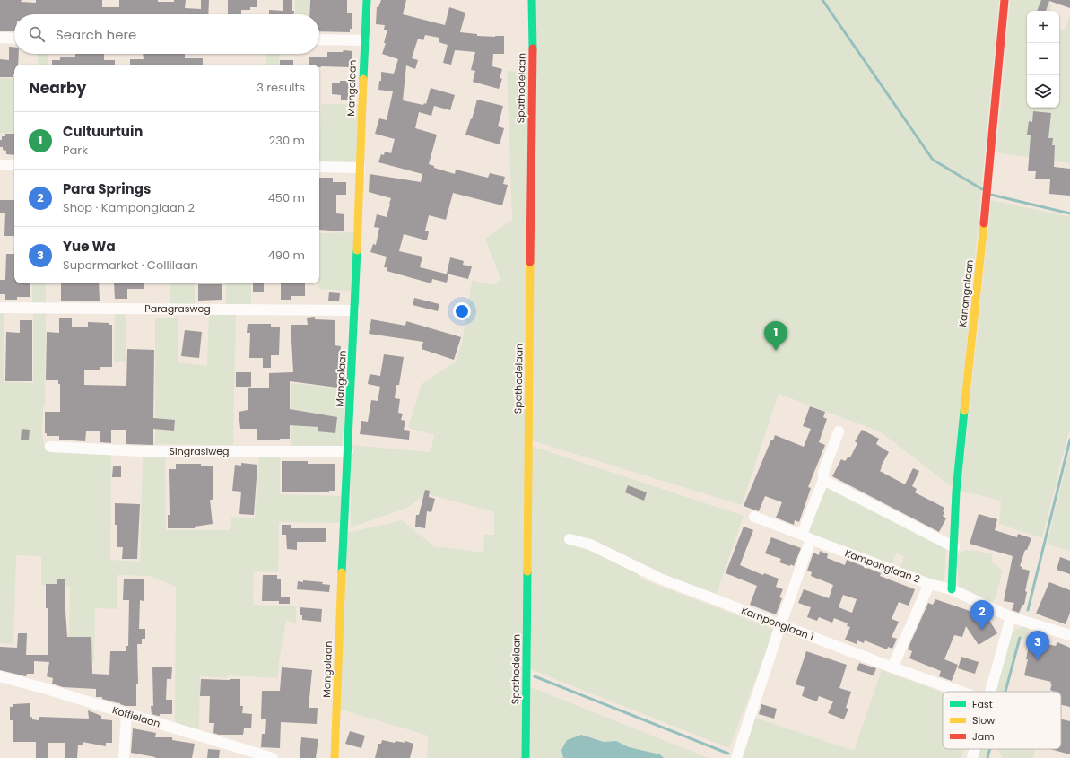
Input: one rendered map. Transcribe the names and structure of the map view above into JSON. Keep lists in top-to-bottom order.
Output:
{
  "streets": {
    "street": [
      "Mangolaan",
      "Spathodelaan",
      "Kanangalaan",
      "Paragrasweg",
      "Singrasiweg",
      "Kamponglaan 2",
      "Kamponglaan 1",
      "Koffielaan"
    ]
  },
  "crossings": [
    ["Mangolaan", "Paragrasweg"],
    ["Mangolaan", "Singrasiweg"],
    ["Kanangalaan", "Kamponglaan 2"]
  ],
  "legend": ["Fast", "Slow", "Jam"],
  "page": {
    "map_buttons": ["+", "−"],
    "search": "Search here",
    "heading": ["Nearby", "3 results"],
    "list": [
      {
        "mark": "1",
        "name": "Cultuurtuin",
        "note": "Park",
        "value": "230 m"
      },
      {
        "mark": "2",
        "name": "Para Springs",
        "note": "Shop · Kamponglaan 2",
        "value": "450 m"
      },
      {
        "mark": "3",
        "name": "Yue Wa",
        "note": "Supermarket · Collilaan",
        "value": "490 m"
      }
    ],
    "pins": ["1", "2", "3"]
  }
}
